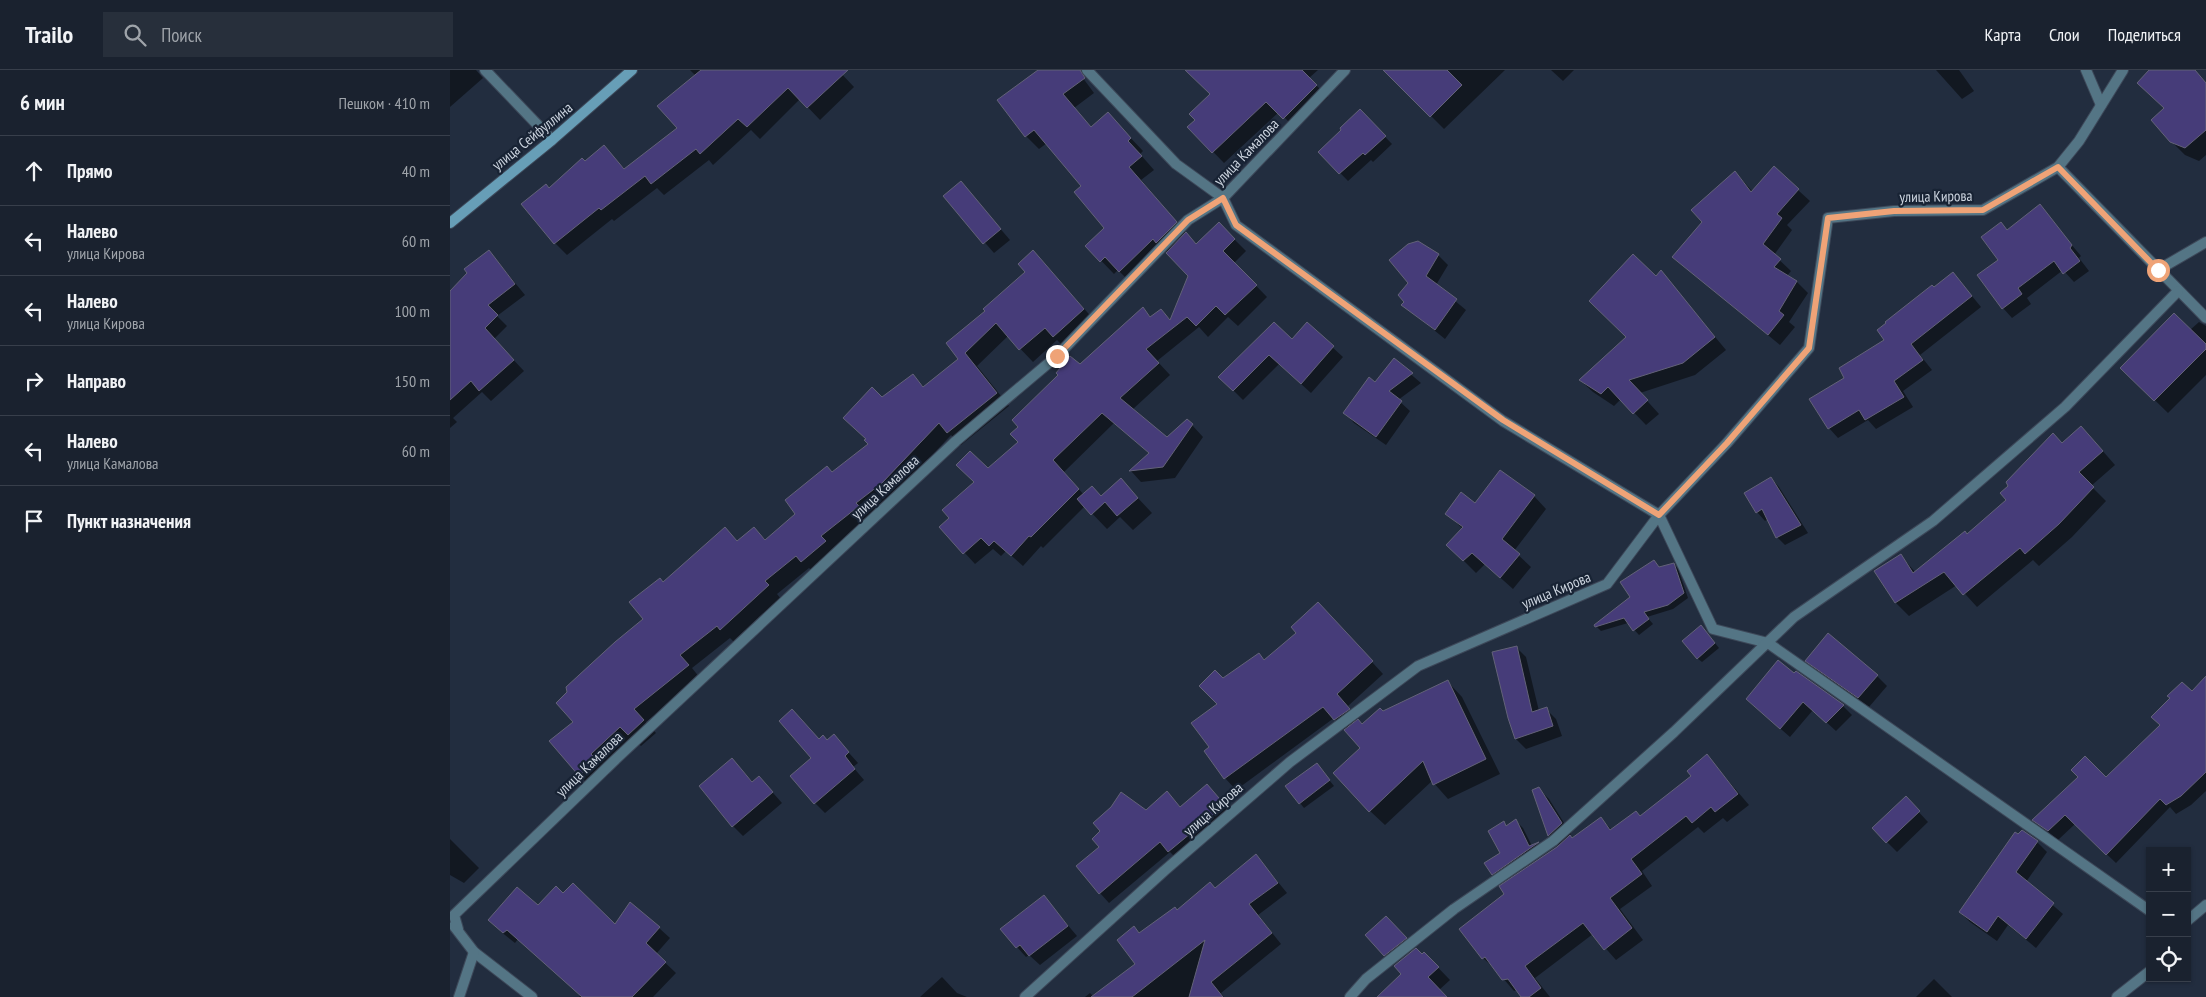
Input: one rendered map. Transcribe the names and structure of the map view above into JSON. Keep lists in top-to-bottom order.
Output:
{
  "streets": {
    "street": ["улица Сейфуллина", "улица Камалова", "улица Кирова"]
  },
  "page": {
    "header": "Trailo",
    "search": "Поиск",
    "nav": ["Карта", "Слои", "Поделиться"],
    "heading": ["6 мин", "Пешком · 410 m"],
    "list": [
      ["Прямо", "40 m"],
      ["Налево", "улица Кирова", "60 m"],
      ["Налево", "улица Кирова", "100 m"],
      ["Направо", "150 m"],
      ["Налево", "улица Камалова", "60 m"],
      "Пункт назначения"
    ],
    "map_buttons": ["+", "−"]
  }
}
